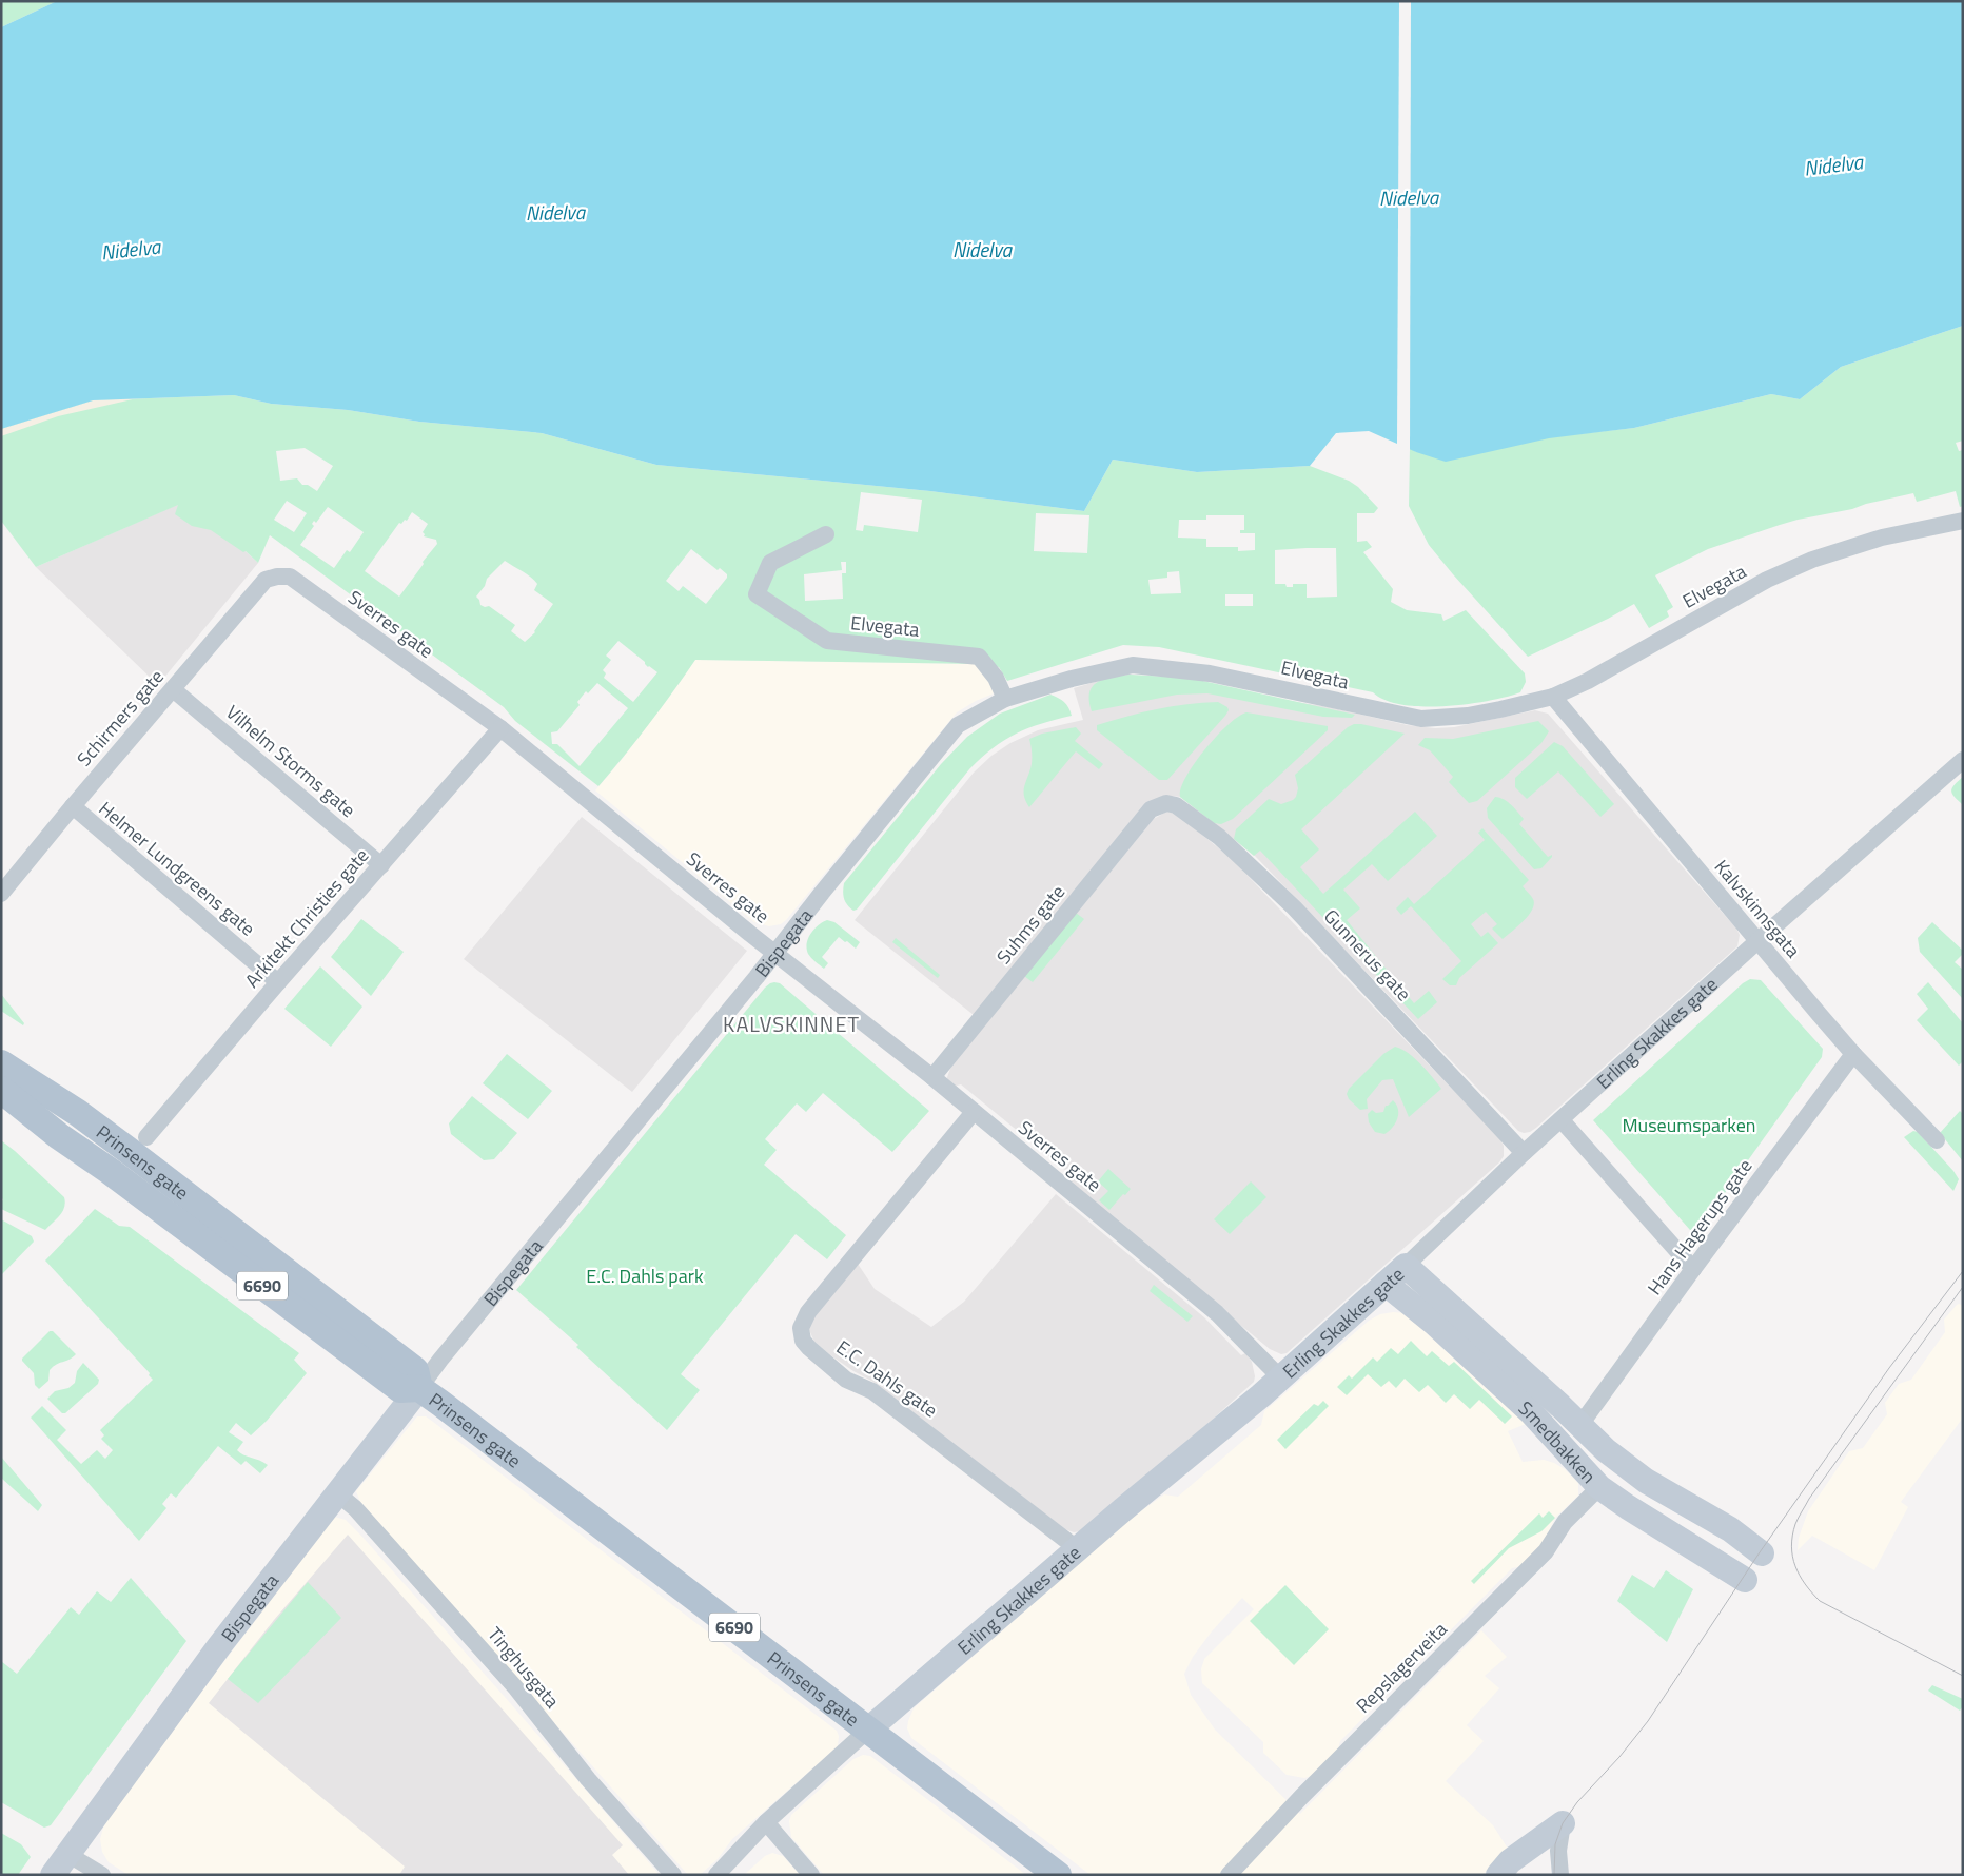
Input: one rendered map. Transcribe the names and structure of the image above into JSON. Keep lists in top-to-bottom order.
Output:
{
  "streets": {
    "main road": ["Prinsens gate", "6690"],
    "street": [
      "Elvegata",
      "Sverres gate",
      "Schirmers gate",
      "Vilhelm Storms gate",
      "Helmer Lundgreens gate",
      "Kalvskinnsgata",
      "Arkitekt Christies gate",
      "Suhms gate",
      "Bispegata",
      "Gunnerus gate",
      "Erling Skakkes gate",
      "Hans Hagerups gate",
      "E.C. Dahls gate",
      "Smedbakken",
      "Tinghusgata",
      "Repslagerveita"
    ]
  },
  "crossings": [
    ["Elvegata", "Kalvskinnsgata"],
    ["Elvegata", "Bispegata"],
    ["Sverres gate", "Schirmers gate"],
    ["Sverres gate", "Arkitekt Christies gate"],
    ["Sverres gate", "Suhms gate"],
    ["Sverres gate", "Bispegata"],
    ["Sverres gate", "Erling Skakkes gate"],
    ["Sverres gate", "E.C. Dahls gate"],
    ["Schirmers gate", "Vilhelm Storms gate"],
    ["Schirmers gate", "Helmer Lundgreens gate"],
    ["Vilhelm Storms gate", "Arkitekt Christies gate"],
    ["Helmer Lundgreens gate", "Arkitekt Christies gate"],
    ["Kalvskinnsgata", "Erling Skakkes gate"],
    ["Kalvskinnsgata", "Hans Hagerups gate"],
    ["Suhms gate", "Gunnerus gate"],
    ["Bispegata", "Prinsens gate"],
    ["Bispegata", "Tinghusgata"],
    ["Gunnerus gate", "Erling Skakkes gate"],
    ["Erling Skakkes gate", "Prinsens gate"],
    ["Erling Skakkes gate", "E.C. Dahls gate"],
    ["Erling Skakkes gate", "Smedbakken"],
    ["Hans Hagerups gate", "Smedbakken"],
    ["Smedbakken", "Repslagerveita"]
  ],
  "districts": ["KALVSKINNET"],
  "water": ["Nidelva"],
  "parks": ["Museumsparken", "E.C. Dahls park"]
}
